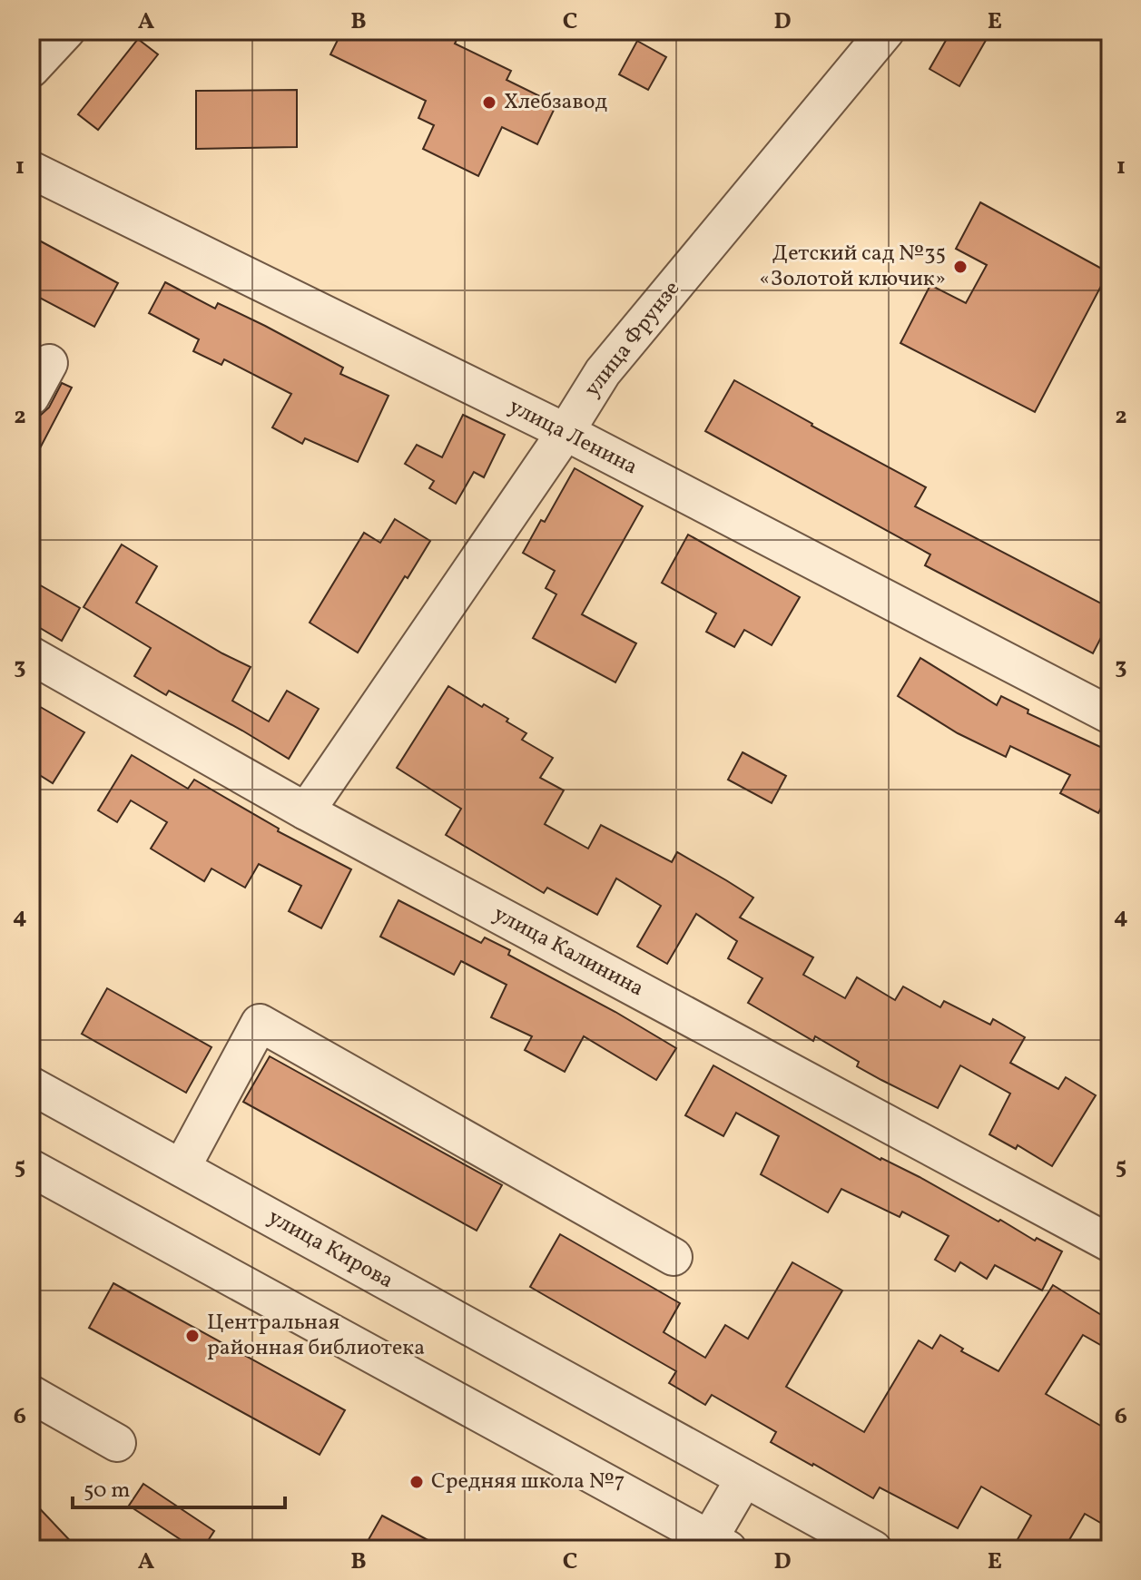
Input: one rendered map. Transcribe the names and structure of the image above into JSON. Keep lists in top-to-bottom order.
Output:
{
  "streets": {
    "street": [
      "улица Фрунзе",
      "улица Ленина",
      "улица Калинина",
      "улица Кирова"
    ]
  },
  "crossings": [
    ["улица Фрунзе", "улица Ленина"],
    ["улица Фрунзе", "улица Калинина"]
  ],
  "places": [
    "Хлебзавод",
    "Детский сад №35 «Золотой ключик»",
    "Центральная районная библиотека",
    "Средняя школа №7"
  ],
  "scale_bar": "50 m",
  "grid": {
    "columns": [
      "A",
      "B",
      "C",
      "D",
      "E"
    ],
    "rows": [
      "1",
      "2",
      "3",
      "4",
      "5",
      "6"
    ]
  }
}
